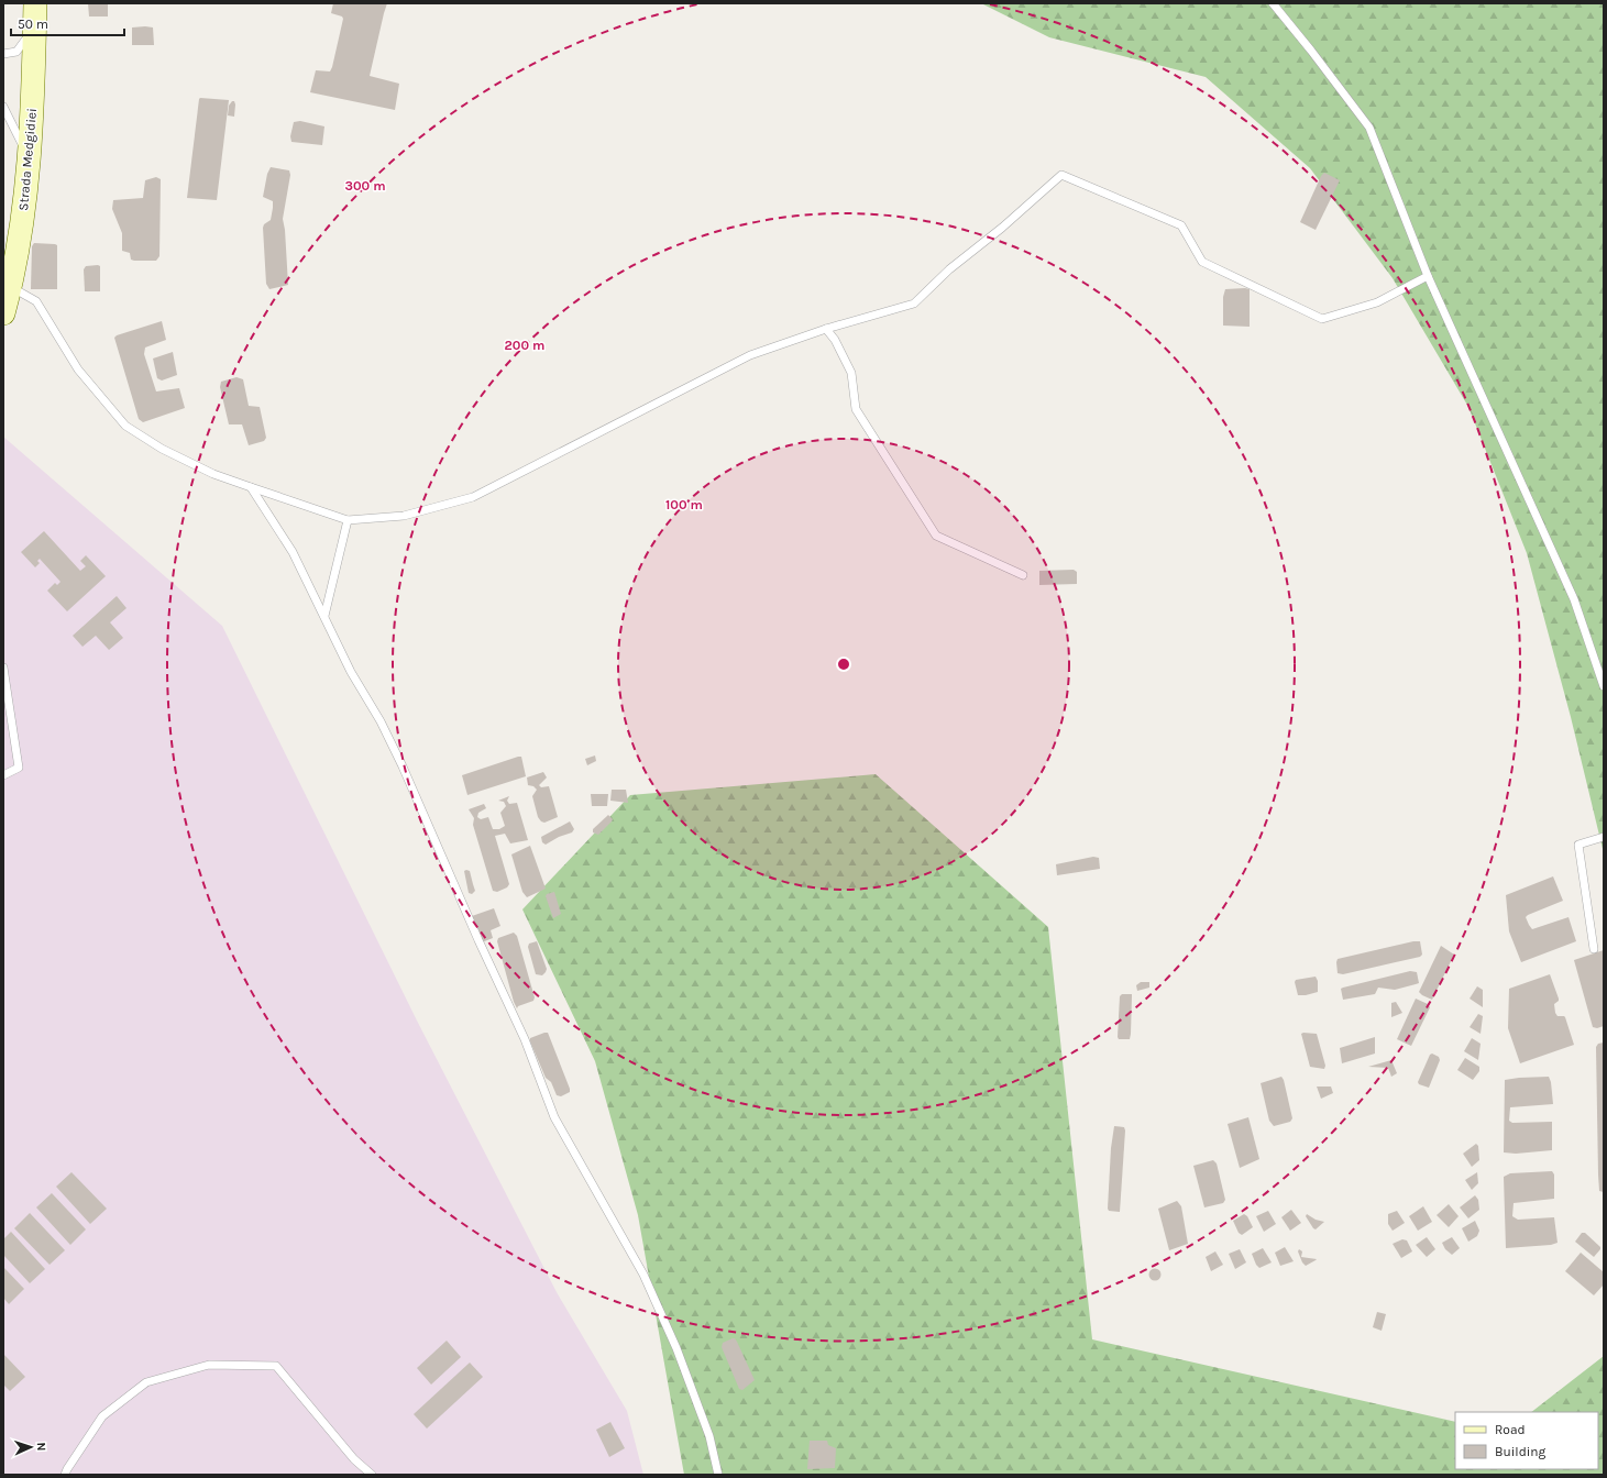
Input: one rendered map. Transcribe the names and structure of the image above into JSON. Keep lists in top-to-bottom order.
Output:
{
  "streets": {
    "main road": ["Strada Medgidiei"]
  },
  "legend": ["Road", "Building"],
  "scale_bar": "50 m",
  "north": "right",
  "rings": ["300 m", "200 m", "100 m"]
}
